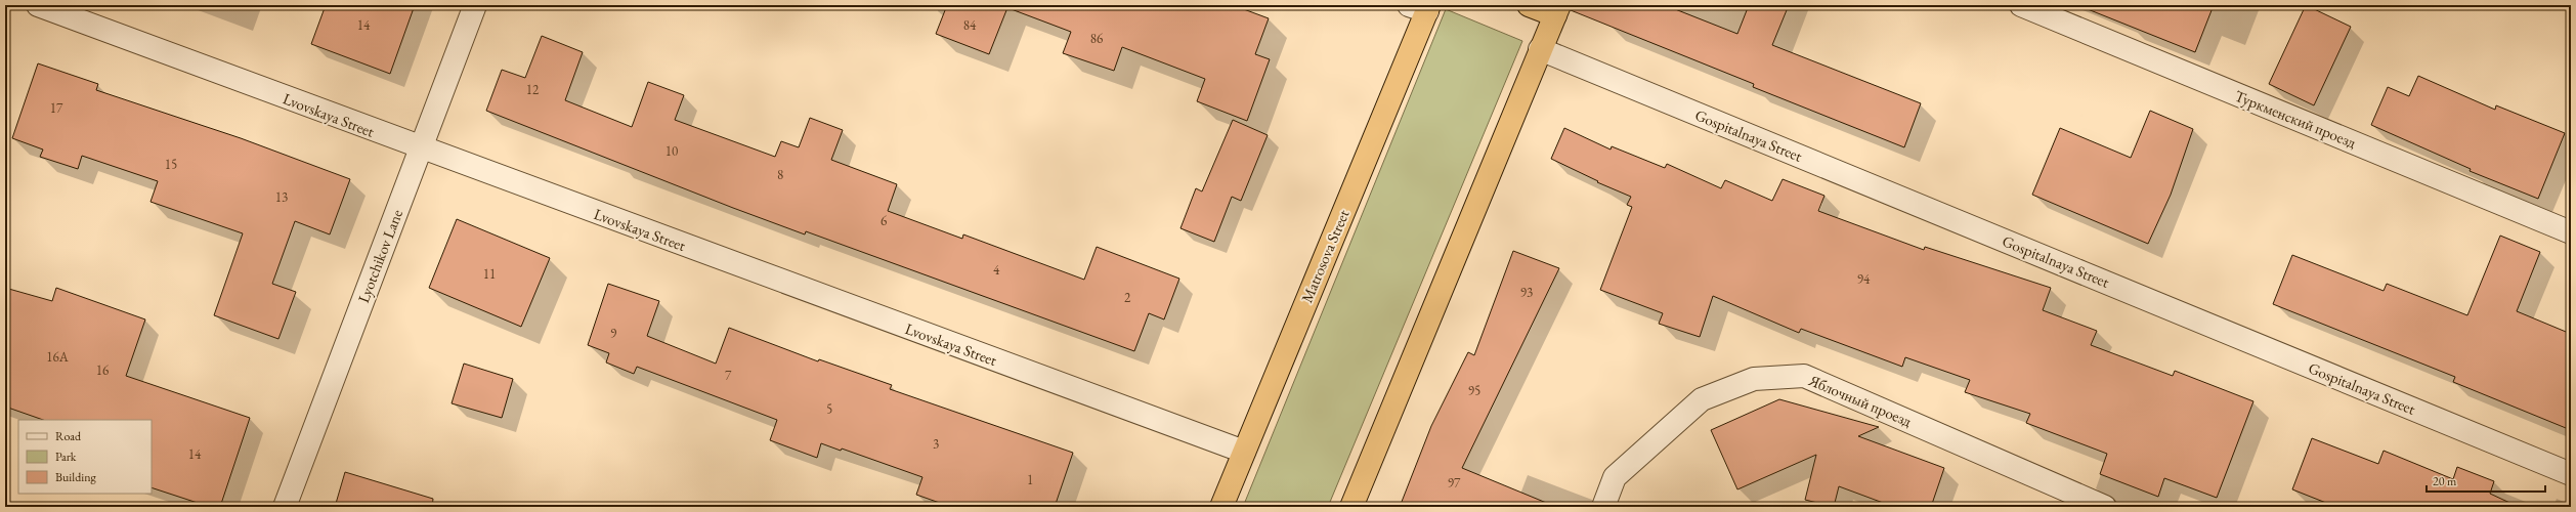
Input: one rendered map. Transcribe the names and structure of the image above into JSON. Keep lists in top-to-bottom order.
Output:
{
  "streets": {
    "highway": ["Matrosova Street"],
    "street": [
      "Lvovskaya Street",
      "Туркменский проезд",
      "Gospitalnaya Street",
      "Lyotchikov Lane",
      "Яблочный проезд"
    ]
  },
  "crossings": [
    ["Lvovskaya Street", "Lyotchikov Lane"],
    ["Lvovskaya Street", "Matrosova Street"]
  ],
  "house_numbers": [
    "14",
    "84",
    "86",
    "12",
    "17",
    "10",
    "15",
    "8",
    "13",
    "6",
    "4",
    "11",
    "94",
    "93",
    "2",
    "9",
    "16А",
    "16",
    "7",
    "95",
    "5",
    "3",
    "14",
    "1",
    "97"
  ],
  "legend": ["Road", "Park", "Building"],
  "scale_bar": "20 m"
}
